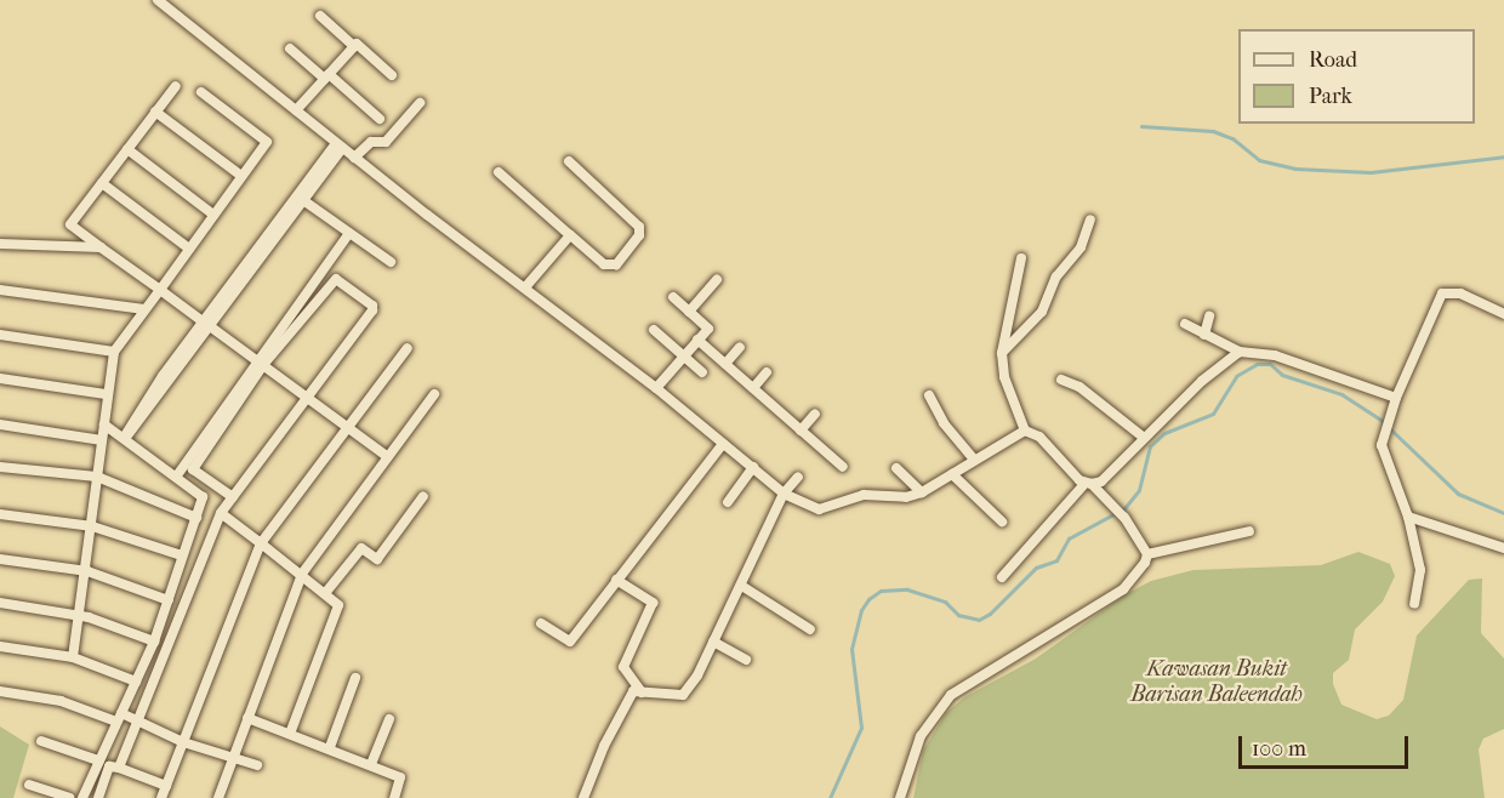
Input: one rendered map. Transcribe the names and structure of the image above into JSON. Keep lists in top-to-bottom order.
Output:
{
  "parks": ["Kawasan Bukit Barisan Baleendah"],
  "legend": ["Road", "Park"],
  "scale_bar": "100 m"
}
